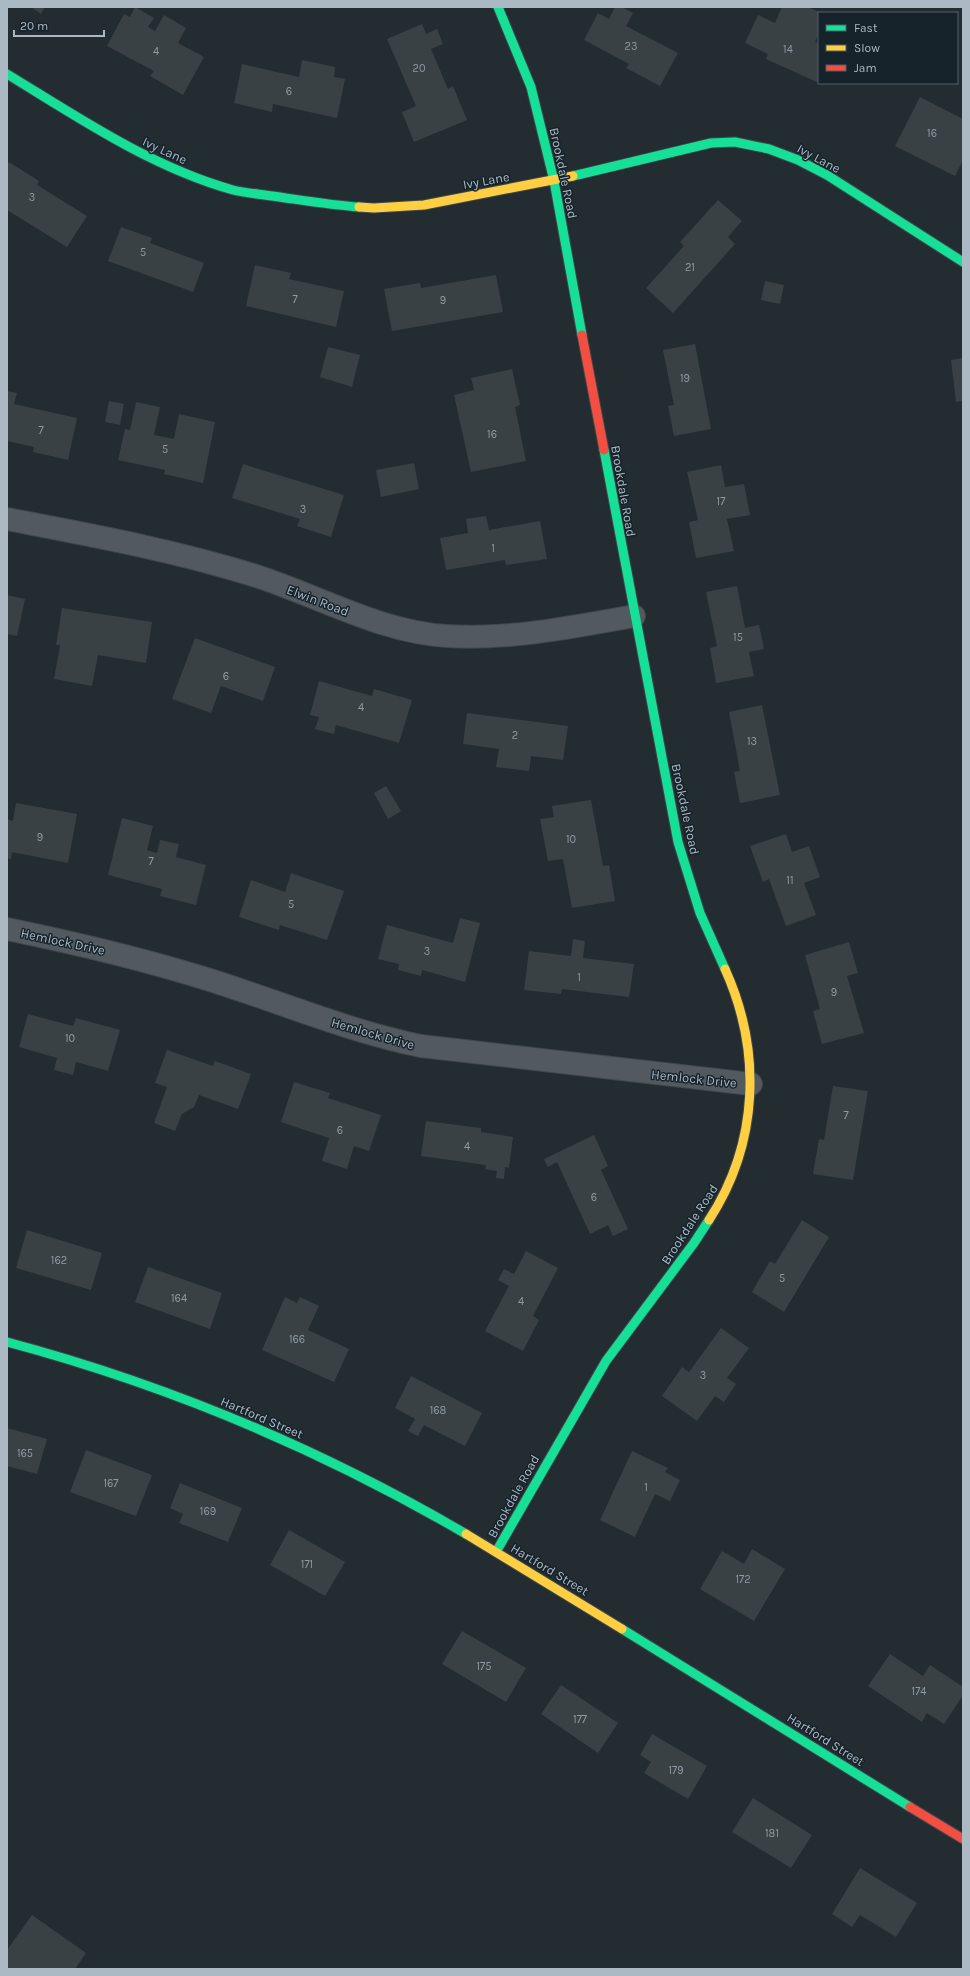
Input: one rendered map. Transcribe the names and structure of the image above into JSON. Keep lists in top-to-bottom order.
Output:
{
  "streets": {
    "street": [
      "Ivy Lane",
      "Brookdale Road",
      "Elwin Road",
      "Hemlock Drive",
      "Hartford Street"
    ]
  },
  "crossings": [
    ["Ivy Lane", "Brookdale Road"],
    ["Brookdale Road", "Elwin Road"],
    ["Brookdale Road", "Hemlock Drive"],
    ["Brookdale Road", "Hartford Street"]
  ],
  "house_numbers": [
    "23",
    "14",
    "4",
    "20",
    "6",
    "16",
    "3",
    "5",
    "21",
    "7",
    "9",
    "19",
    "7",
    "16",
    "5",
    "17",
    "3",
    "1",
    "15",
    "6",
    "4",
    "2",
    "13",
    "9",
    "10",
    "7",
    "11",
    "5",
    "3",
    "1",
    "9",
    "10",
    "7",
    "6",
    "4",
    "6",
    "162",
    "5",
    "164",
    "4",
    "166",
    "3",
    "168",
    "165",
    "167",
    "1",
    "169",
    "171",
    "172",
    "175",
    "174",
    "177",
    "179",
    "181"
  ],
  "legend": ["Fast", "Slow", "Jam"],
  "scale_bar": "20 m"
}
